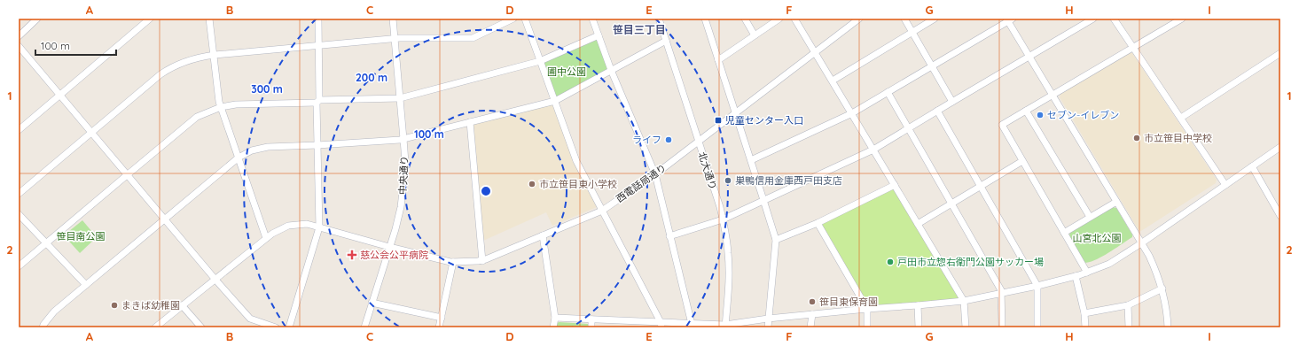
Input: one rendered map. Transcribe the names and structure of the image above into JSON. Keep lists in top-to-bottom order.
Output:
{
  "streets": {
    "street": ["北大通り", "中央通り", "西電話局通り"]
  },
  "crossings": [
    ["北大通り", "西電話局通り"],
    ["中央通り", "西電話局通り"]
  ],
  "districts": ["笹目三丁目"],
  "parks": ["圃中公園", "笹目南公園", "山宮北公園"],
  "places": {
    "other": [
      "セブン-イレブン",
      "市立笹目中学校",
      "ライフ",
      "巣鴨信用金庫西戸田支店",
      "市立笹目東小学校",
      "戸田市立惣右衛門公園サッカー場",
      "笹目東保育園",
      "まきば幼稚園"
    ],
    "transit": ["児童センター入口"],
    "health": ["慈公会公平病院"]
  },
  "scale_bar": "100 m",
  "grid": {
    "columns": [
      "A",
      "B",
      "C",
      "D",
      "E",
      "F",
      "G",
      "H",
      "I"
    ],
    "rows": ["1", "2"]
  },
  "rings": ["200 m", "300 m", "100 m"]
}
